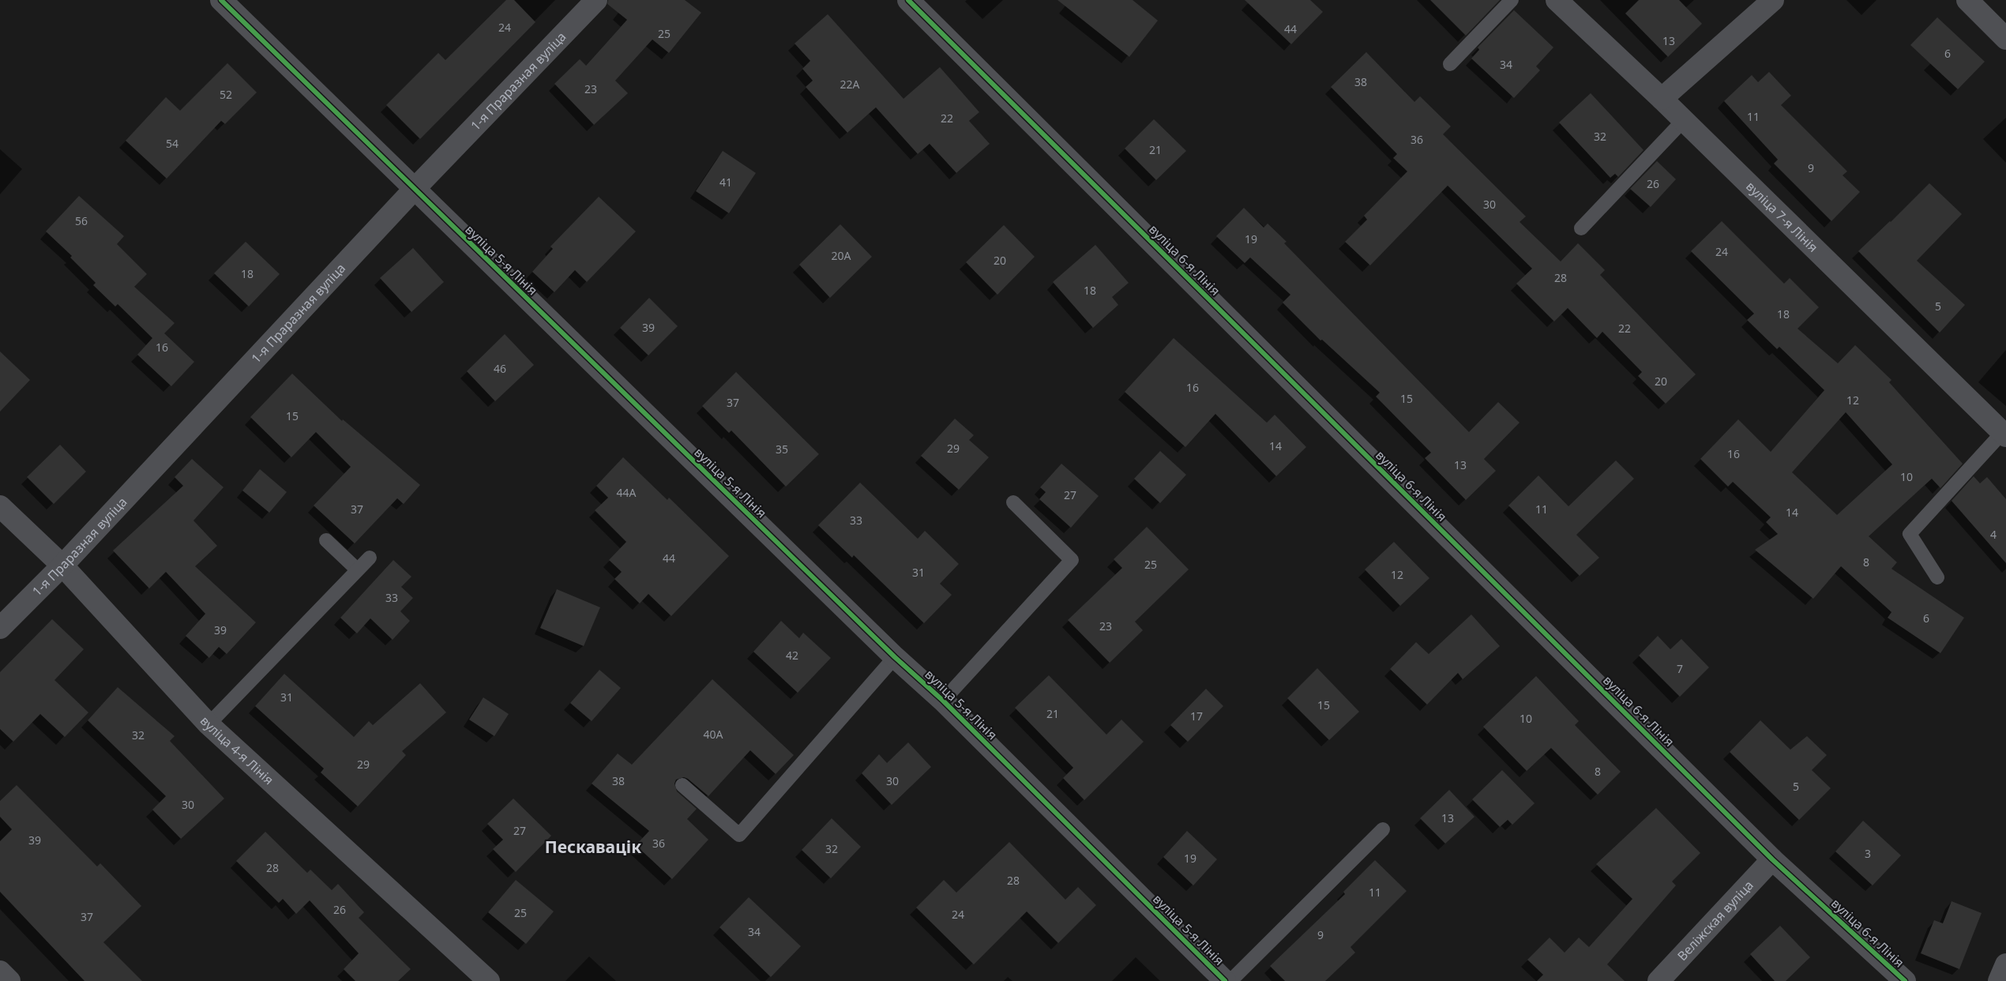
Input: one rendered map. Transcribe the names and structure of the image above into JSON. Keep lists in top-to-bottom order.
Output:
{
  "streets": {
    "street": [
      "1-я Праразная вуліца",
      "вуліца 7-я Лінія",
      "вуліца 5-я Лінія",
      "вуліца 6-я Лінія",
      "вуліца 4-я Лінія",
      "Веліжская вуліца"
    ]
  },
  "crossings": [
    ["1-я Праразная вуліца", "вуліца 5-я Лінія"],
    ["1-я Праразная вуліца", "вуліца 4-я Лінія"],
    ["вуліца 6-я Лінія", "Веліжская вуліца"]
  ],
  "districts": ["Пескавацік"],
  "house_numbers": [
    "24",
    "44",
    "25",
    "13",
    "6",
    "34",
    "38",
    "22А",
    "23",
    "52",
    "11",
    "22",
    "32",
    "36",
    "54",
    "21",
    "9",
    "41",
    "26",
    "30",
    "56",
    "19",
    "24",
    "20А",
    "20",
    "18",
    "28",
    "18",
    "5",
    "18",
    "39",
    "22",
    "16",
    "46",
    "20",
    "16",
    "15",
    "12",
    "37",
    "15",
    "14",
    "29",
    "35",
    "16",
    "13",
    "10",
    "44А",
    "27",
    "37",
    "11",
    "14",
    "33",
    "4",
    "44",
    "8",
    "25",
    "31",
    "12",
    "33",
    "6",
    "23",
    "39",
    "42",
    "7",
    "31",
    "15",
    "21",
    "17",
    "10",
    "40А",
    "32",
    "29",
    "8",
    "38",
    "30",
    "5",
    "30",
    "13",
    "27",
    "39",
    "36",
    "32",
    "3",
    "19",
    "28",
    "28",
    "11",
    "26",
    "25",
    "24",
    "37",
    "34",
    "9"
  ]
}
